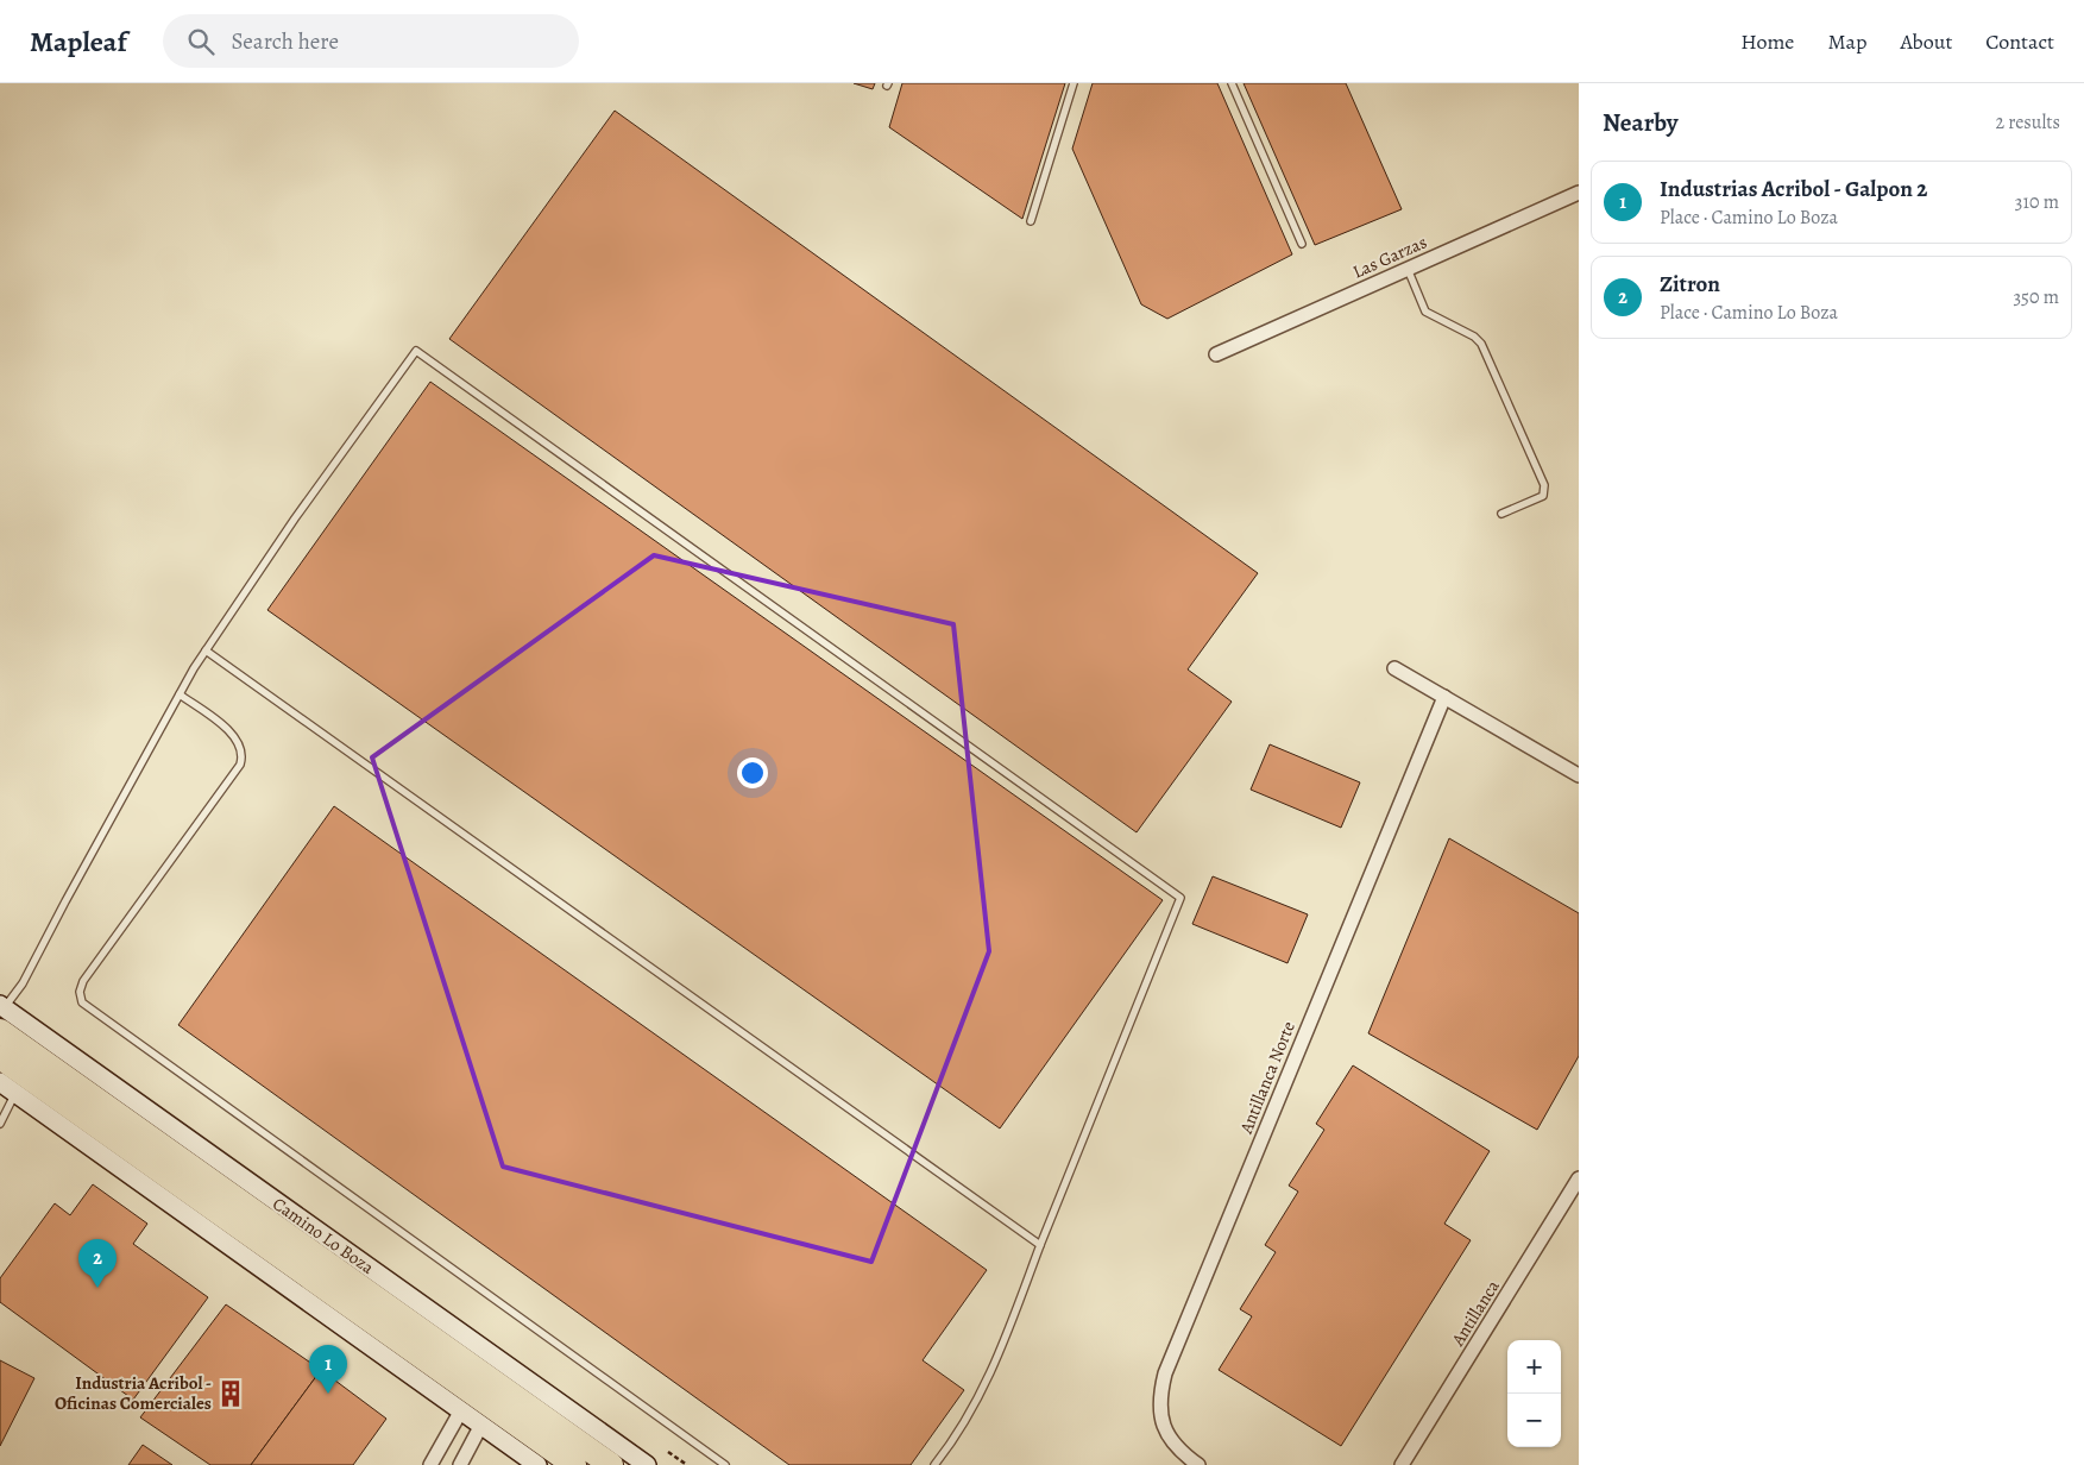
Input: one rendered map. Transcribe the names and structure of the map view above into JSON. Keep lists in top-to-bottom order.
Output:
{
  "streets": {
    "street": [
      "Las Garzas",
      "Antillanca Norte",
      "Camino Lo Boza",
      "Antillanca"
    ]
  },
  "places": {
    "building": ["Industria Acribol - Oficinas Comerciales"]
  },
  "page": {
    "header": "Mapleaf",
    "search": "Search here",
    "nav": [
      "Home",
      "Map",
      "About",
      "Contact"
    ],
    "heading": ["Nearby", "2 results"],
    "list": [
      {
        "mark": "1",
        "name": "Industrias Acribol - Galpon 2",
        "note": "Place · Camino Lo Boza",
        "value": "310 m"
      },
      {
        "mark": "2",
        "name": "Zitron",
        "note": "Place · Camino Lo Boza",
        "value": "350 m"
      }
    ],
    "pins": ["2", "1"],
    "map_buttons": ["+", "−"]
  }
}
